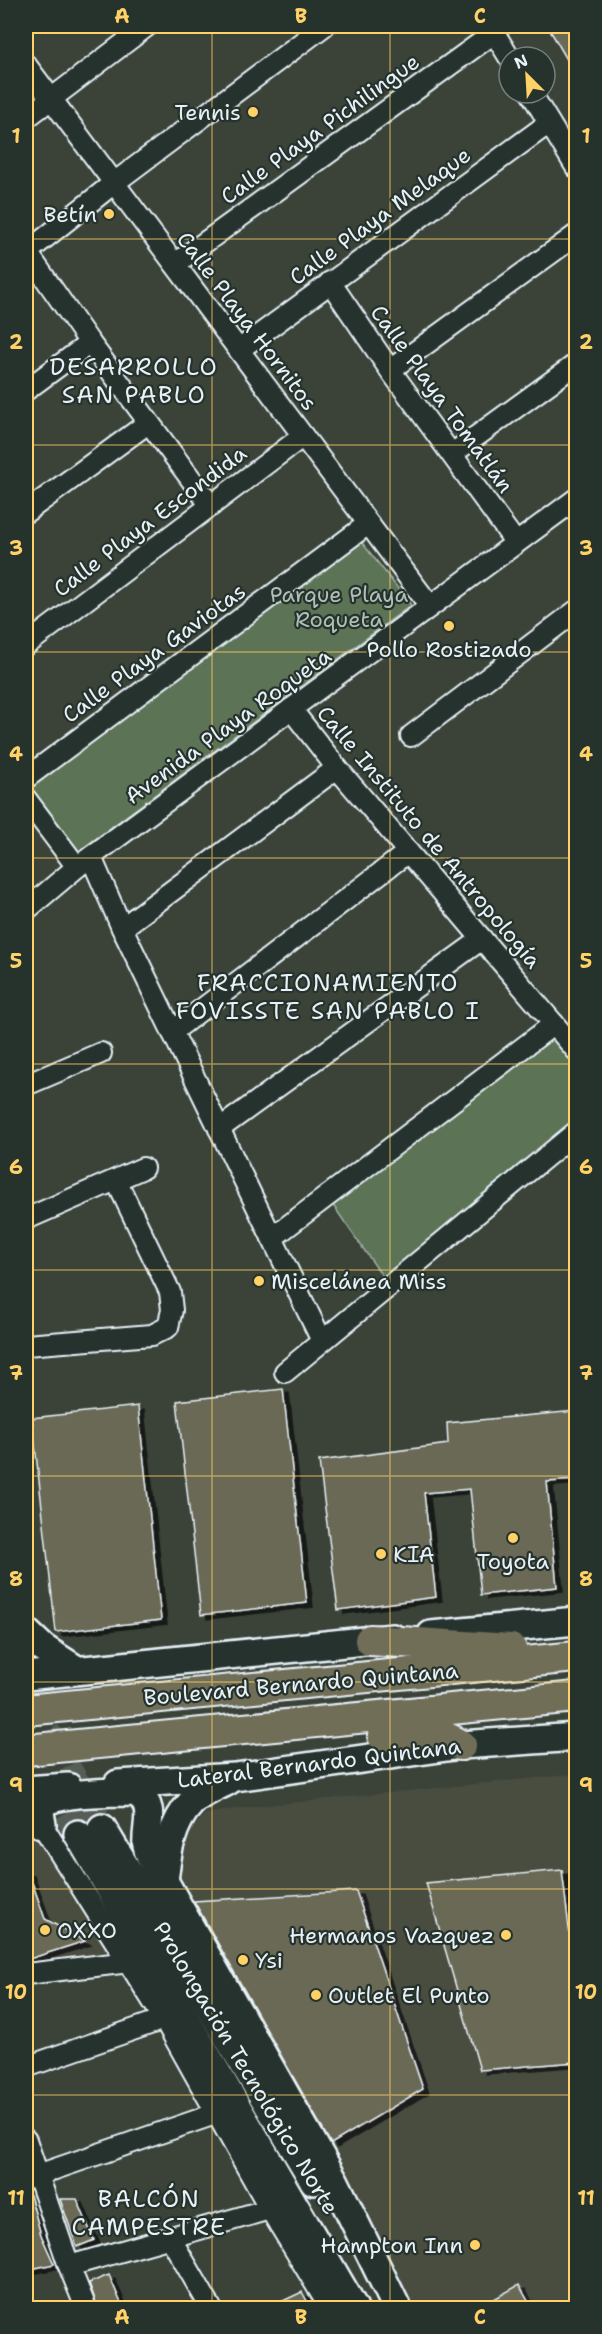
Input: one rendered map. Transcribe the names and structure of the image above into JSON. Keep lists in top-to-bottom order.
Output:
{
  "streets": {
    "main road": ["Boulevard Bernardo Quintana"],
    "street": [
      "Calle Playa Pichilingue",
      "Calle Playa Melaque",
      "Calle Playa Hornitos",
      "Calle Playa Tomatlán",
      "Calle Playa Escondida",
      "Calle Playa Gaviotas",
      "Avenida Playa Roqueta",
      "Calle Instituto de Antropología",
      "Lateral Bernardo Quintana",
      "Prolongación Tecnológico Norte"
    ]
  },
  "crossings": [
    ["Calle Playa Pichilingue", "Calle Playa Hornitos"],
    ["Calle Playa Melaque", "Calle Playa Hornitos"],
    ["Calle Playa Melaque", "Calle Playa Tomatlán"],
    ["Calle Playa Hornitos", "Calle Playa Escondida"],
    ["Calle Playa Hornitos", "Calle Playa Gaviotas"],
    ["Calle Playa Hornitos", "Avenida Playa Roqueta"],
    ["Calle Playa Tomatlán", "Avenida Playa Roqueta"],
    ["Avenida Playa Roqueta", "Calle Instituto de Antropología"]
  ],
  "districts": ["DESARROLLO SAN PABLO", "FRACCIONAMIENTO FOVISSTE SAN PABLO I", "BALCÓN CAMPESTRE"],
  "parks": ["Parque Playa Roqueta"],
  "places": [
    "Tennis",
    "Betín",
    "Pollo Rostizado",
    "Miscelánea Miss",
    "Toyota",
    "KIA",
    "OXXO",
    "Hermanos Vazquez",
    "Ysi",
    "Outlet El Punto",
    "Hampton Inn"
  ],
  "north": "top left",
  "grid": {
    "columns": ["A", "B", "C"],
    "rows": [
      "1",
      "2",
      "3",
      "4",
      "5",
      "6",
      "7",
      "8",
      "9",
      "10",
      "11"
    ]
  }
}
